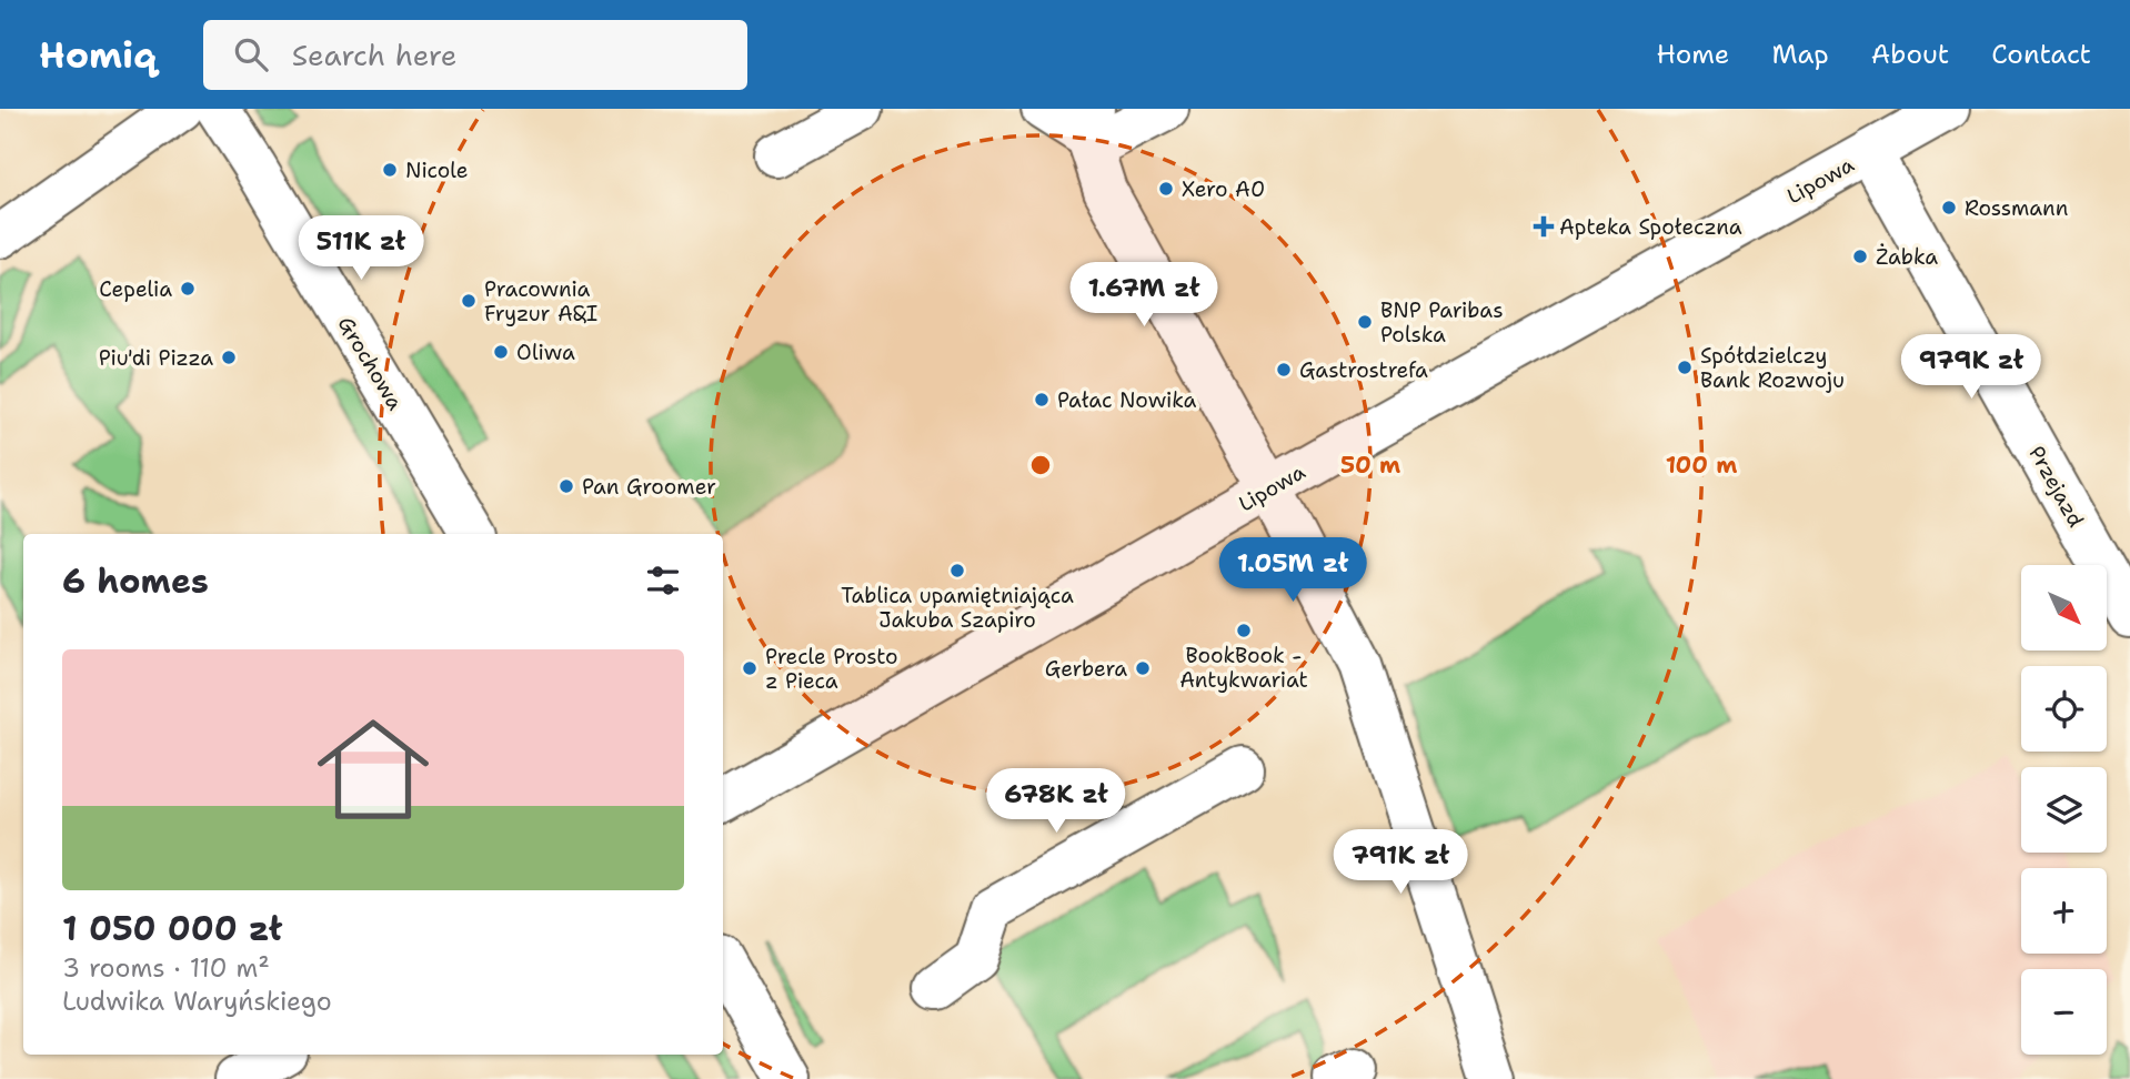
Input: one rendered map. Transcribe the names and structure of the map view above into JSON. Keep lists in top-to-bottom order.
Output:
{
  "streets": {
    "street": ["Lipowa", "Grochowa", "Przejazd"]
  },
  "crossings": [
    ["Lipowa", "Przejazd"]
  ],
  "places": {
    "other": [
      "Nicole",
      "Xero A0",
      "Rossmann",
      "Żabka",
      "Cepelia",
      "Pracownia Fryzur A&I",
      "BNP Paribas Polska",
      "Oliwa",
      "Piu'di Pizza",
      "Spółdzielczy Bank Rozwoju",
      "Gastrostrefa",
      "Pałac Nowika",
      "Pan Groomer",
      "Tablica upamiętniająca Jakuba Szapiro",
      "BookBook - Antykwariat",
      "Precle Prosto z Pieca",
      "Gerbera"
    ],
    "health": ["Apteka Społeczna"]
  },
  "north": "bottom right",
  "page": {
    "header": "Homiq",
    "search": "Search here",
    "nav": [
      "Home",
      "Map",
      "About",
      "Contact"
    ],
    "price": [
      "511K zł",
      "1.67M zł",
      "979K zł",
      "1.05M zł",
      "678K zł",
      "791K zł"
    ],
    "heading": "6 homes",
    "map_buttons": ["+", "−"],
    "list": [
      {
        "name": "1 050 000 zł",
        "note": "3 rooms · 110 m² · Ludwika Waryńskiego"
      }
    ]
  },
  "rings": ["50 m", "100 m"]
}
